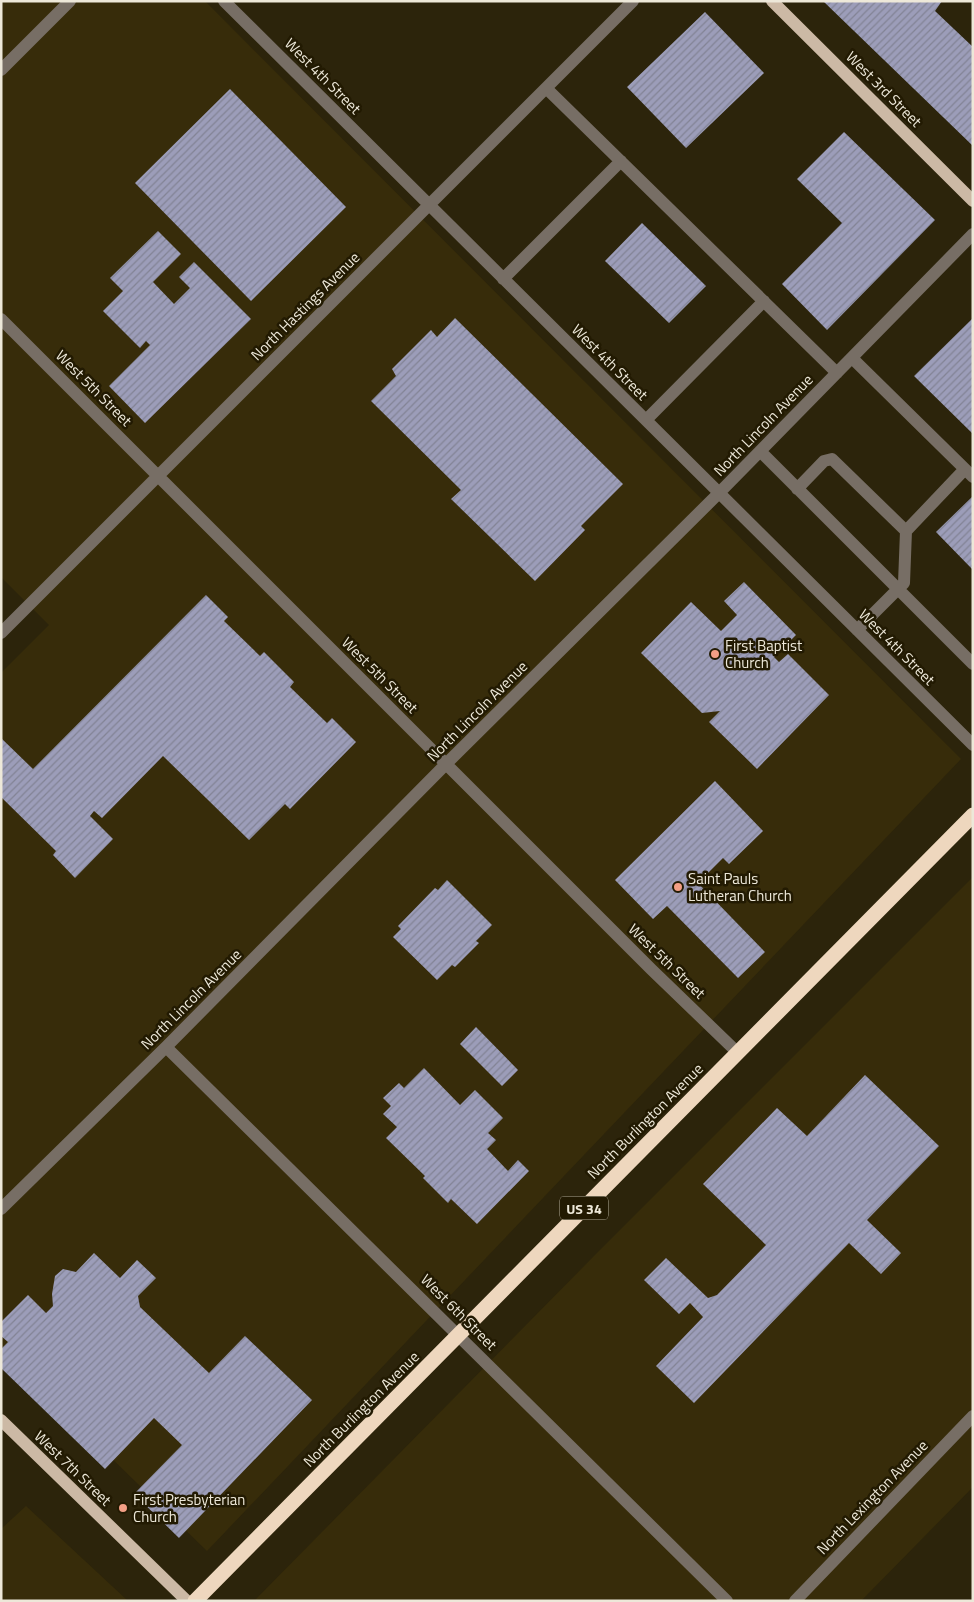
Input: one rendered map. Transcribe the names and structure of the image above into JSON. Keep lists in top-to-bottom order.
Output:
{
  "streets": {
    "highway": ["North Burlington Avenue", "US 34"],
    "main road": ["West 3rd Street", "West 7th Street"],
    "street": [
      "West 4th Street",
      "North Hastings Avenue",
      "West 5th Street",
      "North Lincoln Avenue",
      "West 6th Street",
      "North Lexington Avenue"
    ]
  },
  "crossings": [
    ["West 4th Street", "North Hastings Avenue"],
    ["West 4th Street", "North Lincoln Avenue"],
    ["North Hastings Avenue", "West 5th Street"],
    ["West 5th Street", "North Lincoln Avenue"],
    ["West 5th Street", "North Burlington Avenue"],
    ["North Lincoln Avenue", "West 6th Street"],
    ["North Burlington Avenue", "West 6th Street"]
  ],
  "places": ["First Baptist Church", "Saint Pauls Lutheran Church", "First Presbyterian Church"]
}
